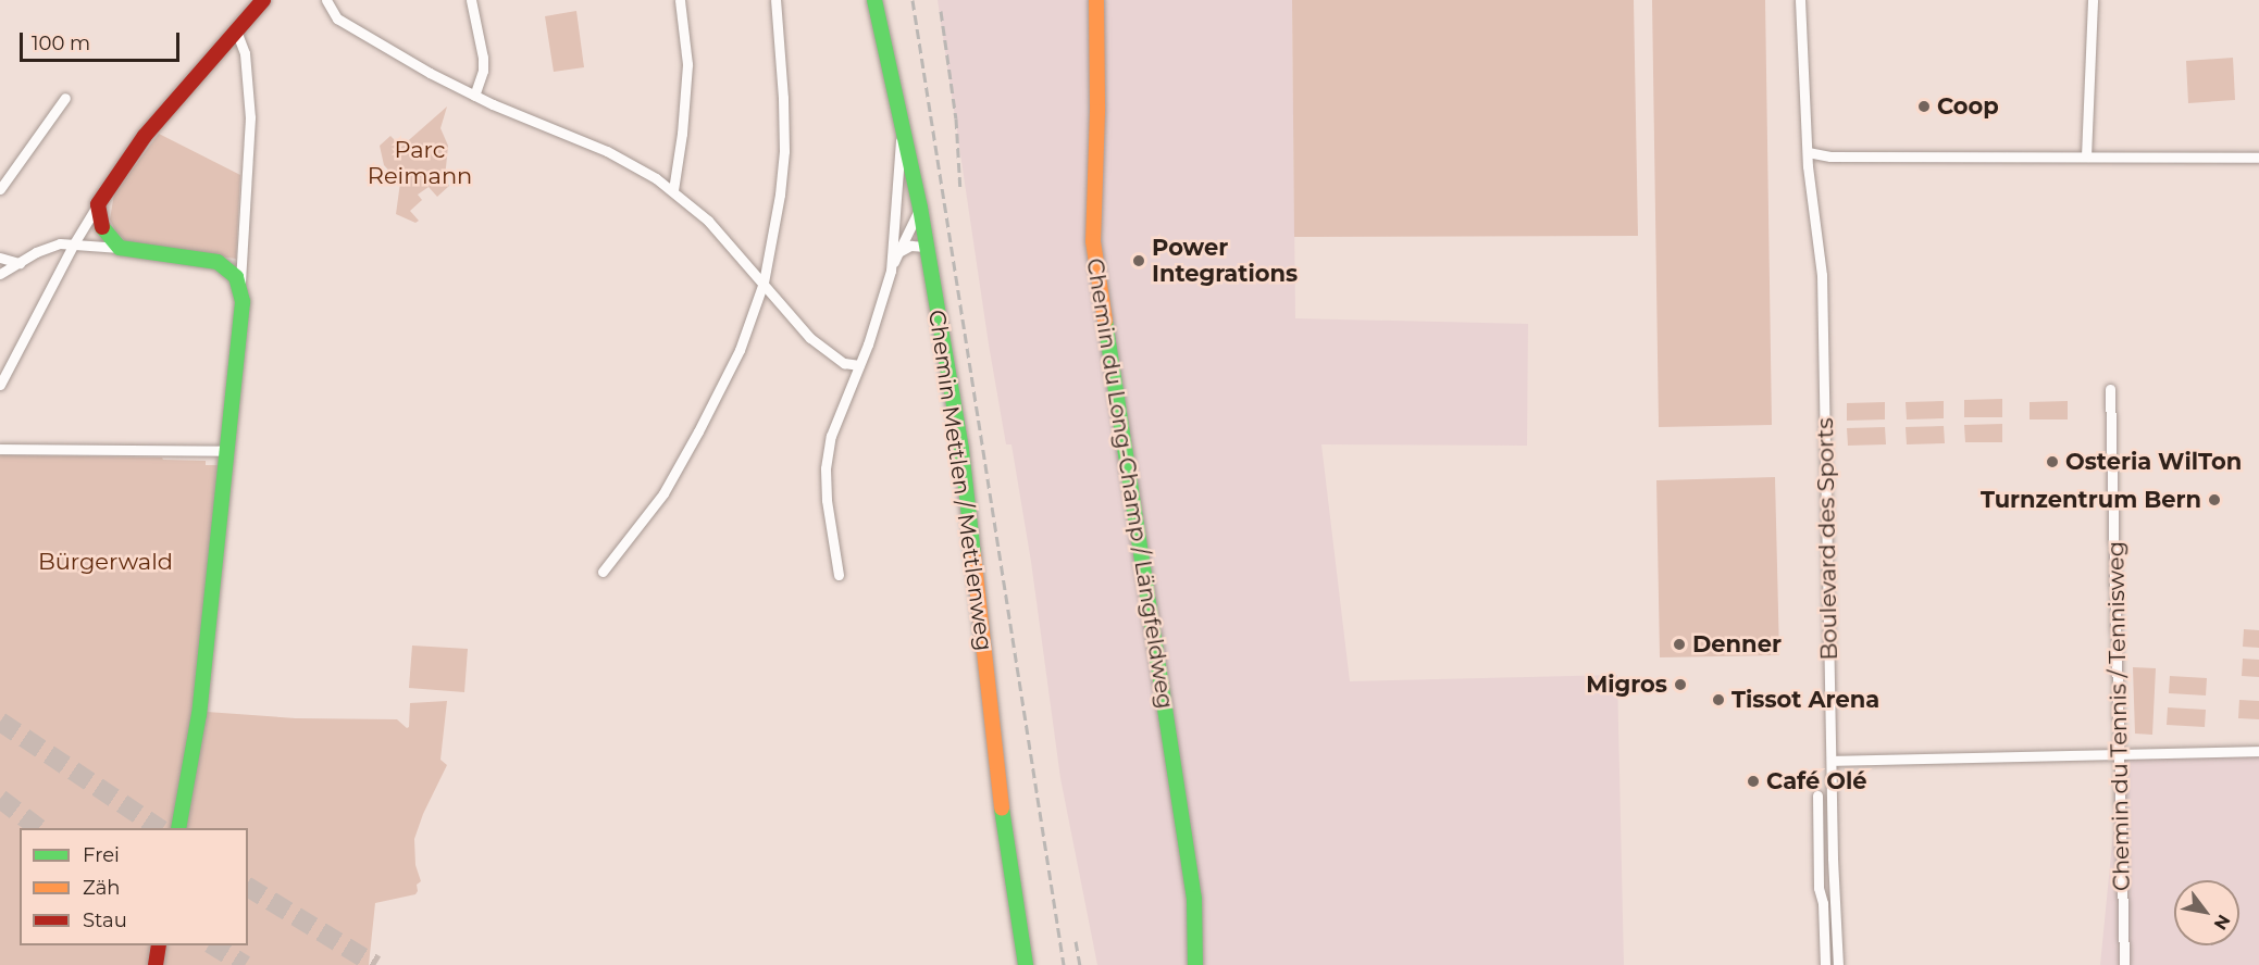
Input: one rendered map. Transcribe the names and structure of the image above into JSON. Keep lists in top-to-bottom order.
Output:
{
  "streets": {
    "street": [
      "Chemin Mettlen / Mettlenweg",
      "Chemin du Long-Champ / Längfeldweg",
      "Boulevard des Sports",
      "Chemin du Tennis / Tennisweg"
    ]
  },
  "parks": ["Parc Reimann", "Bürgerwald"],
  "places": [
    "Coop",
    "Power Integrations",
    "Osteria WilTon",
    "Turnzentrum Bern",
    "Denner",
    "Migros",
    "Tissot Arena",
    "Café Olé"
  ],
  "legend": ["Frei", "Zäh", "Stau"],
  "scale_bar": "100 m",
  "north": "bottom right"
}
